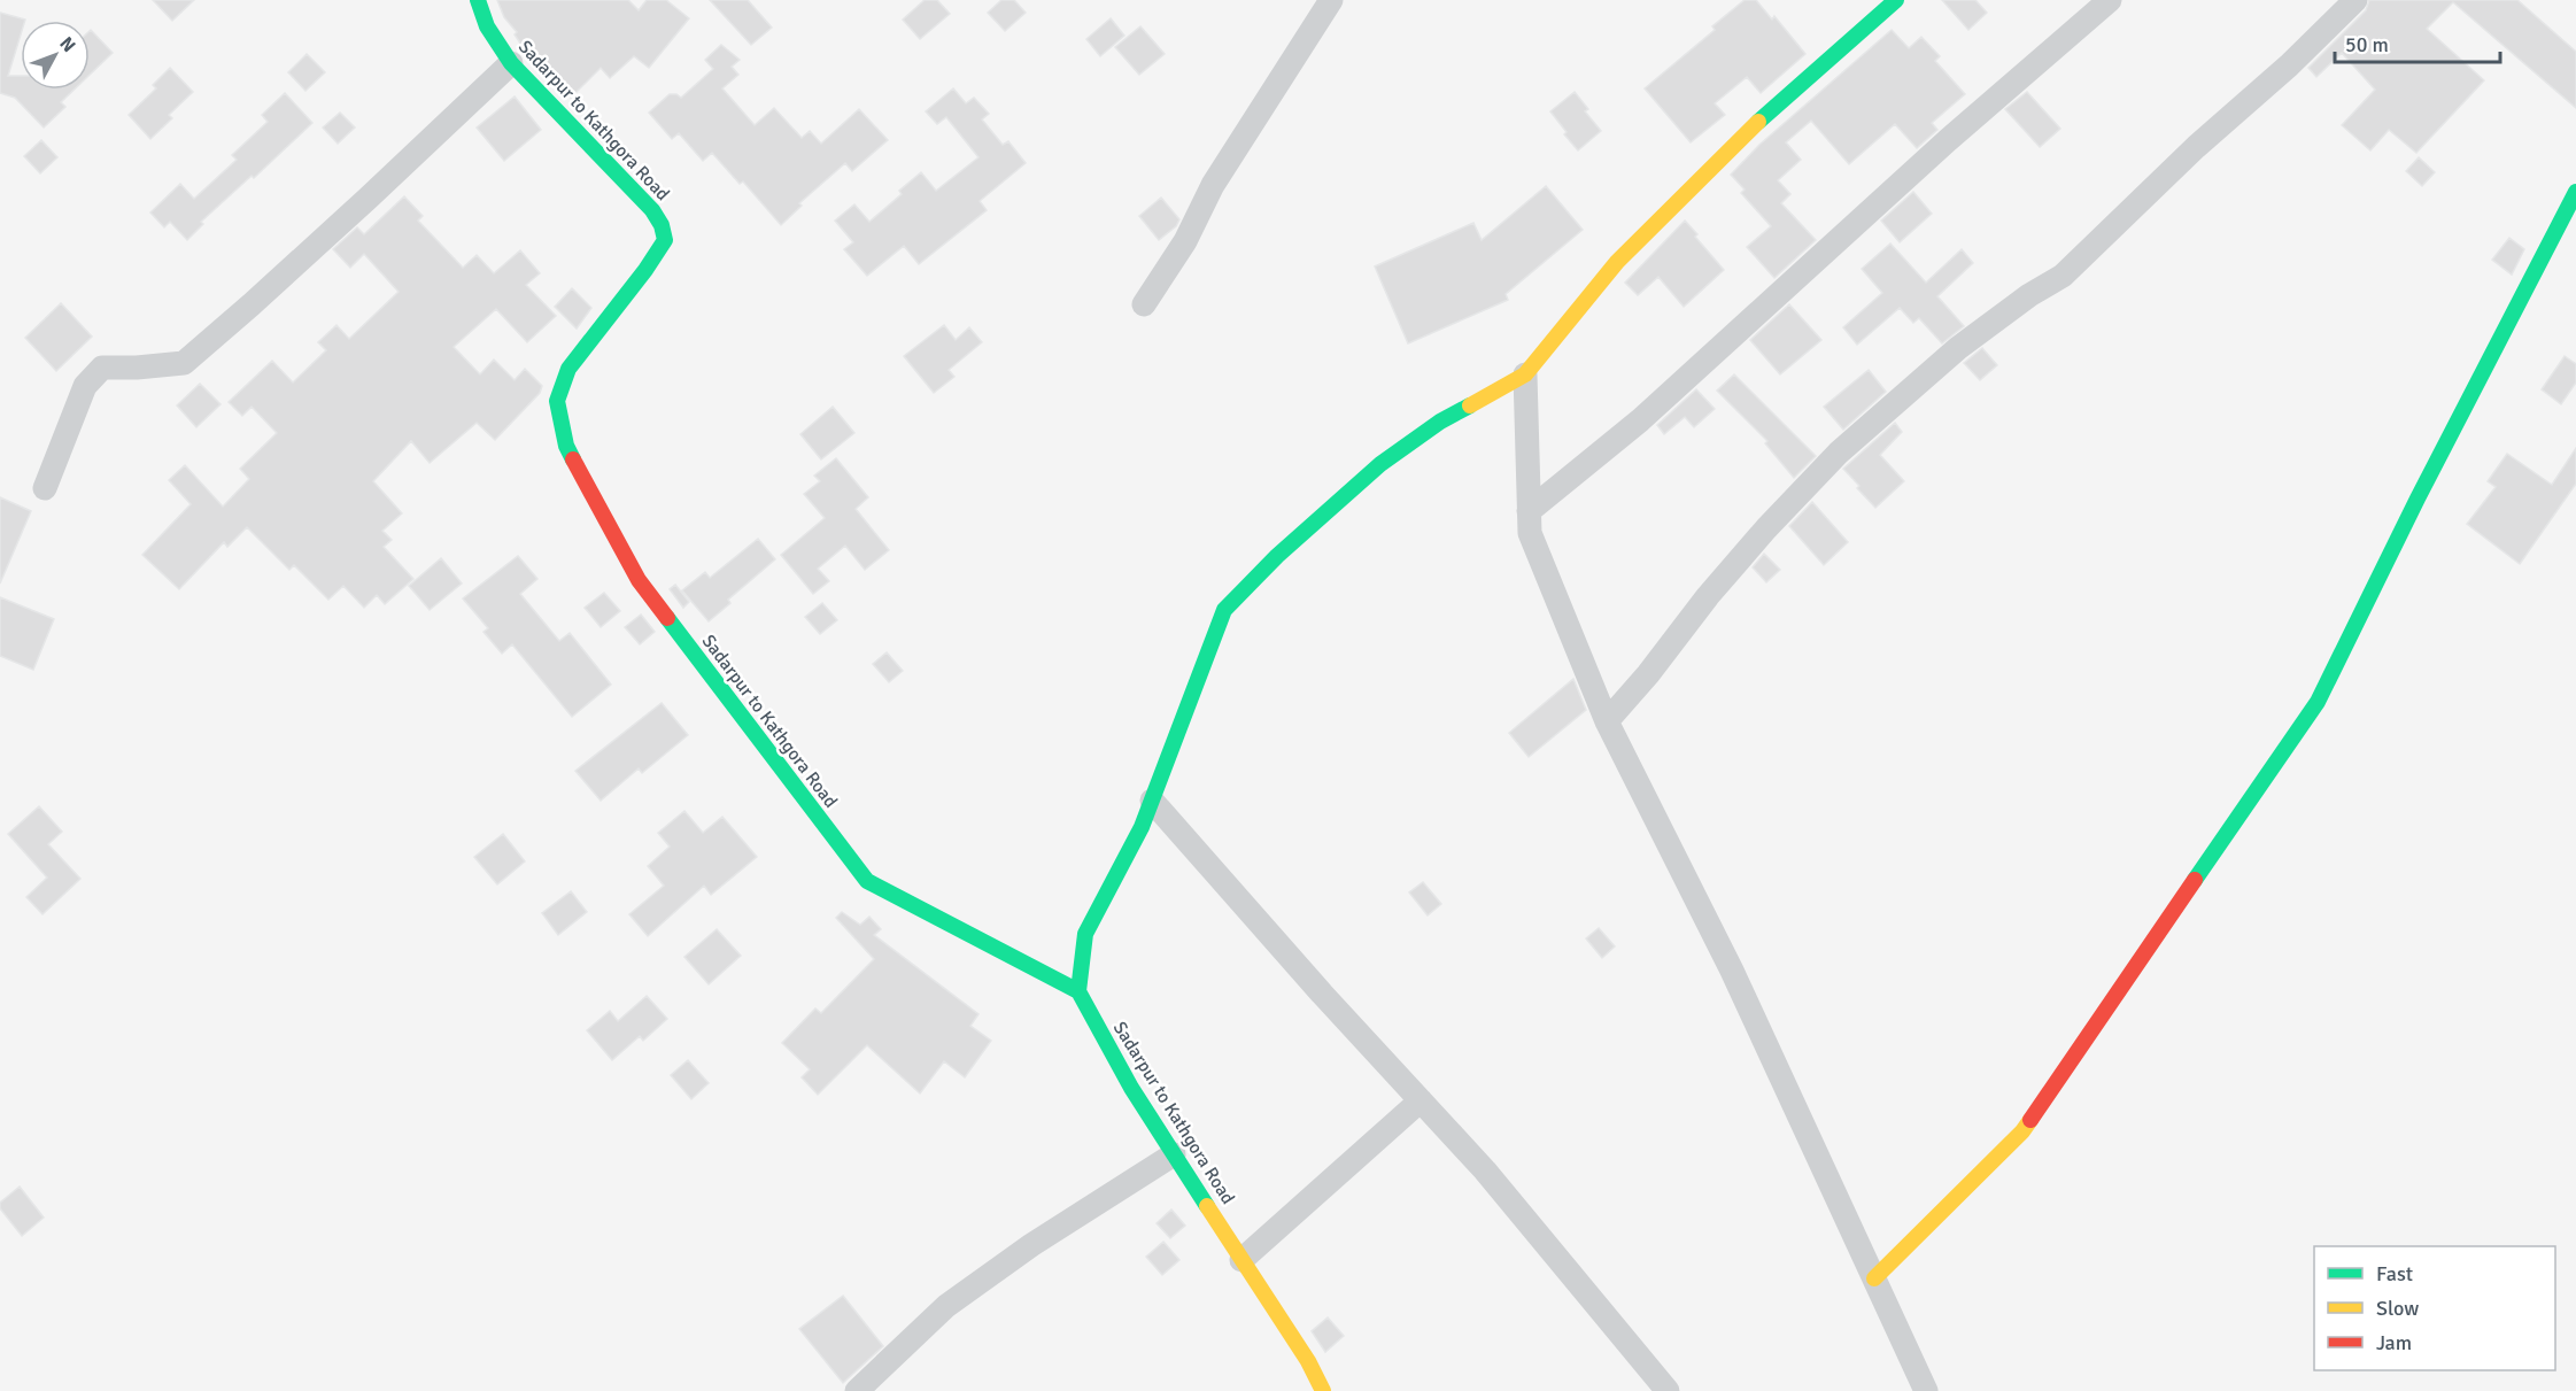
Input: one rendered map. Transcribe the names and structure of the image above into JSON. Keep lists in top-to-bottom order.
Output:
{
  "streets": {
    "street": ["Sadarpur to Kathgora Road"]
  },
  "legend": ["Fast", "Slow", "Jam"],
  "scale_bar": "50 m",
  "north": "top right"
}
